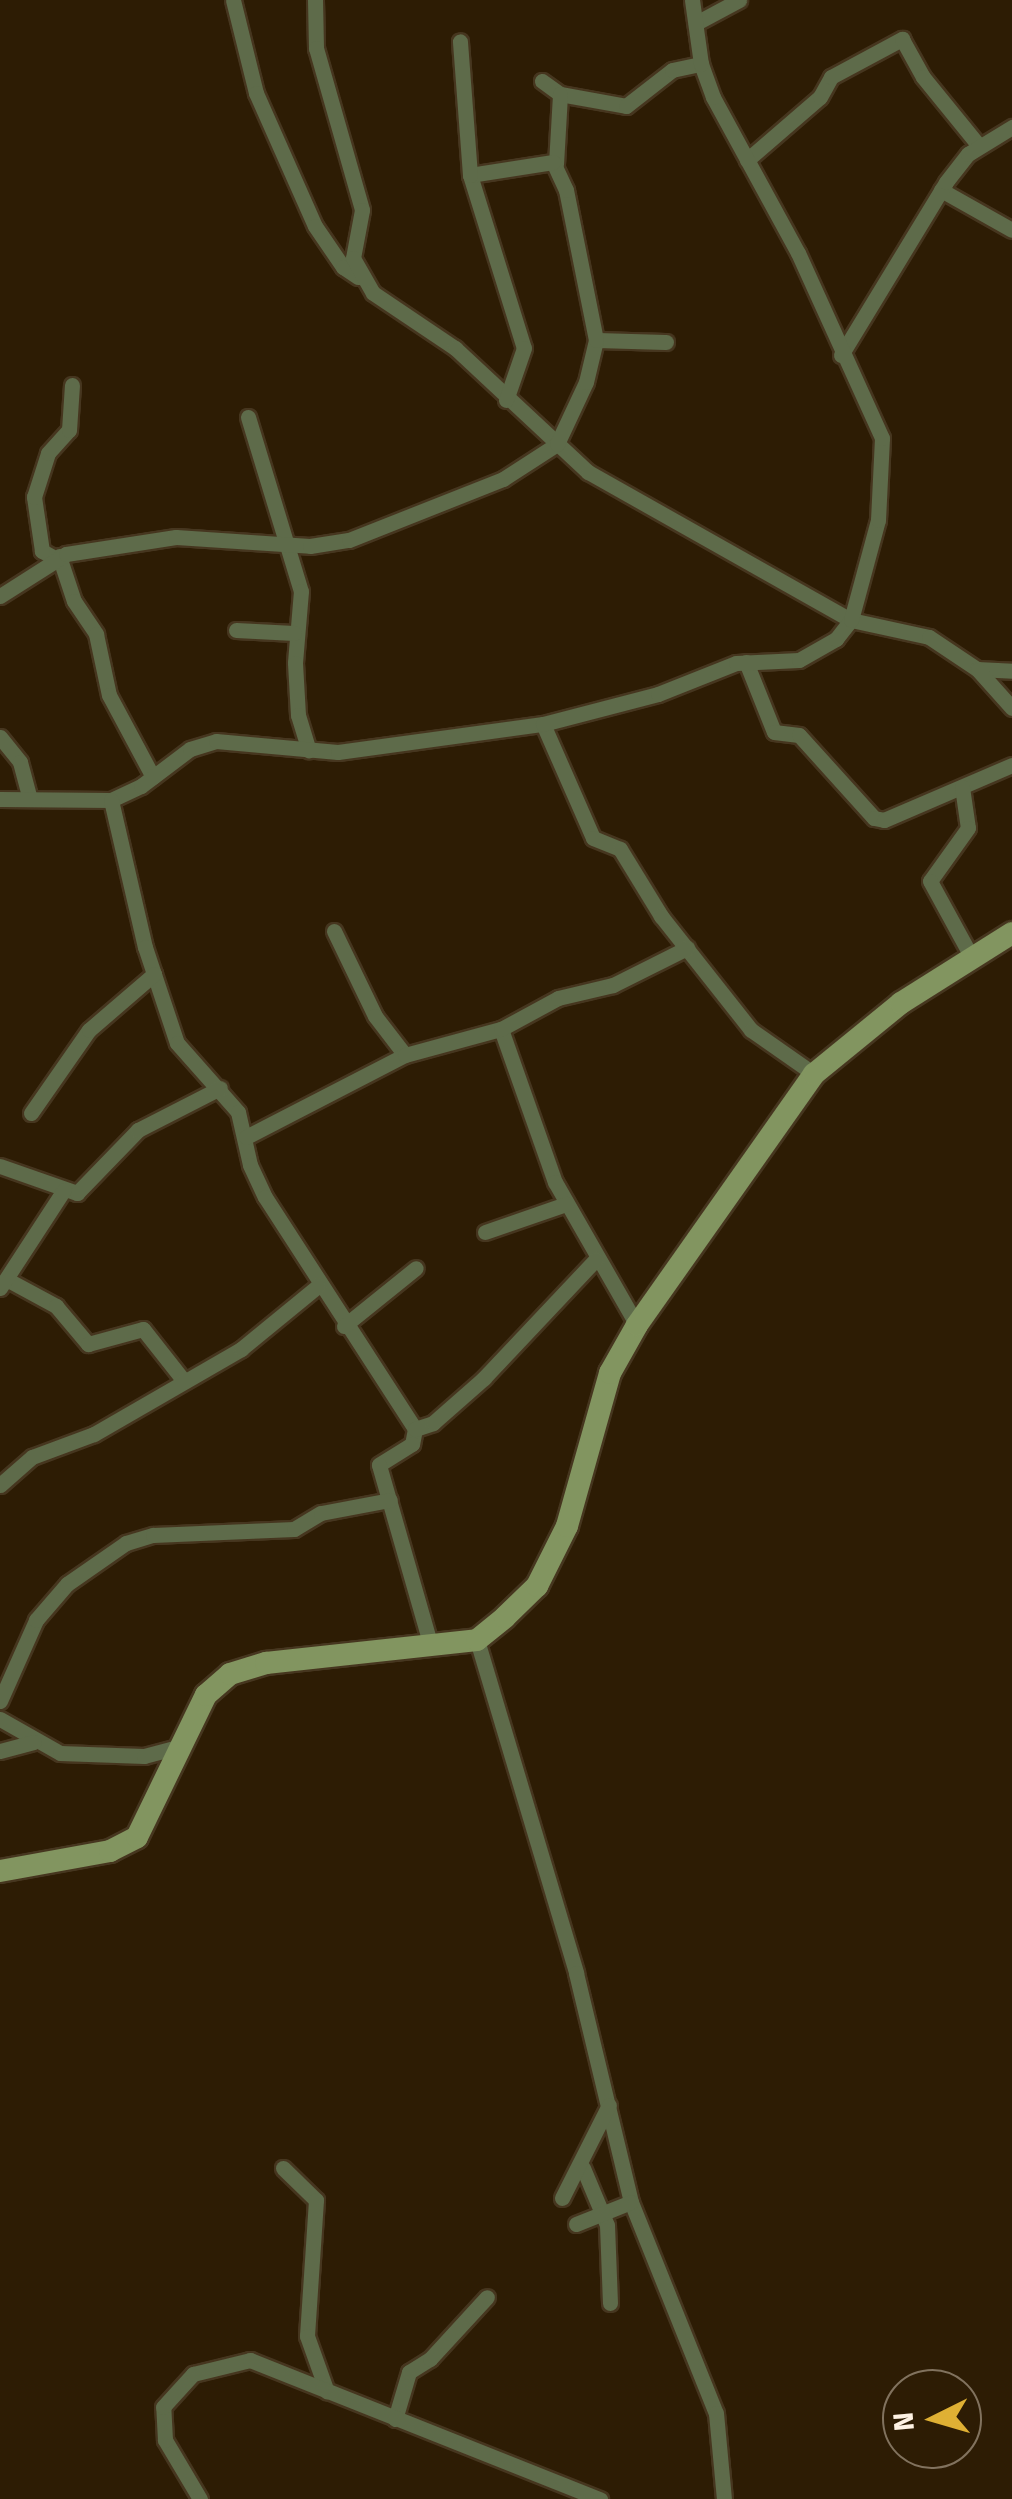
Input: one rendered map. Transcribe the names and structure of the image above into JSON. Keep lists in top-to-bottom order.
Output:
{
  "north": "left"
}
